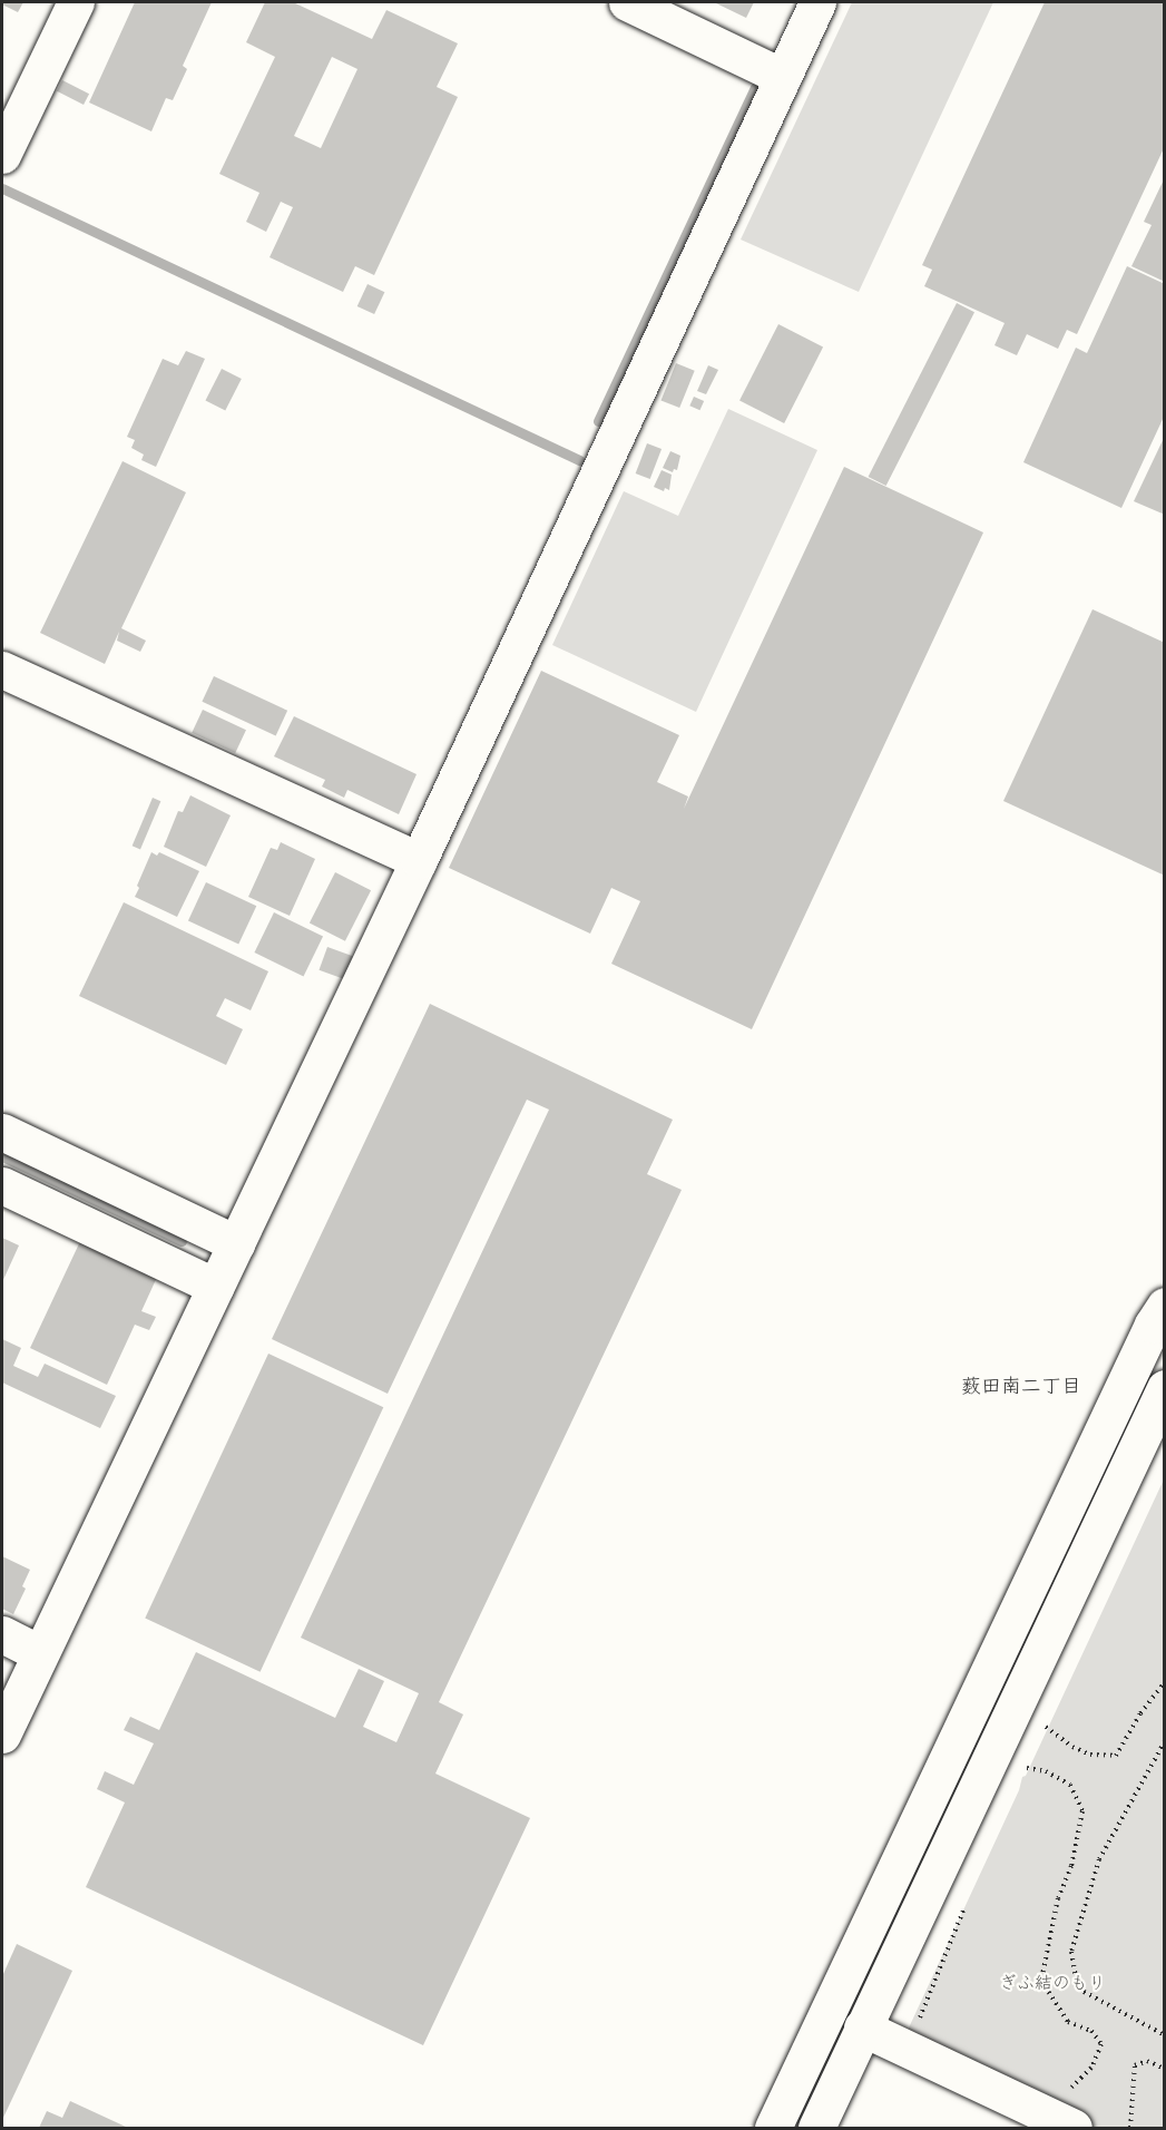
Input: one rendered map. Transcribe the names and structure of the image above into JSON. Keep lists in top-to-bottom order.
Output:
{
  "districts": ["薮田南二丁目"],
  "parks": ["ぎふ結のもり"]
}
